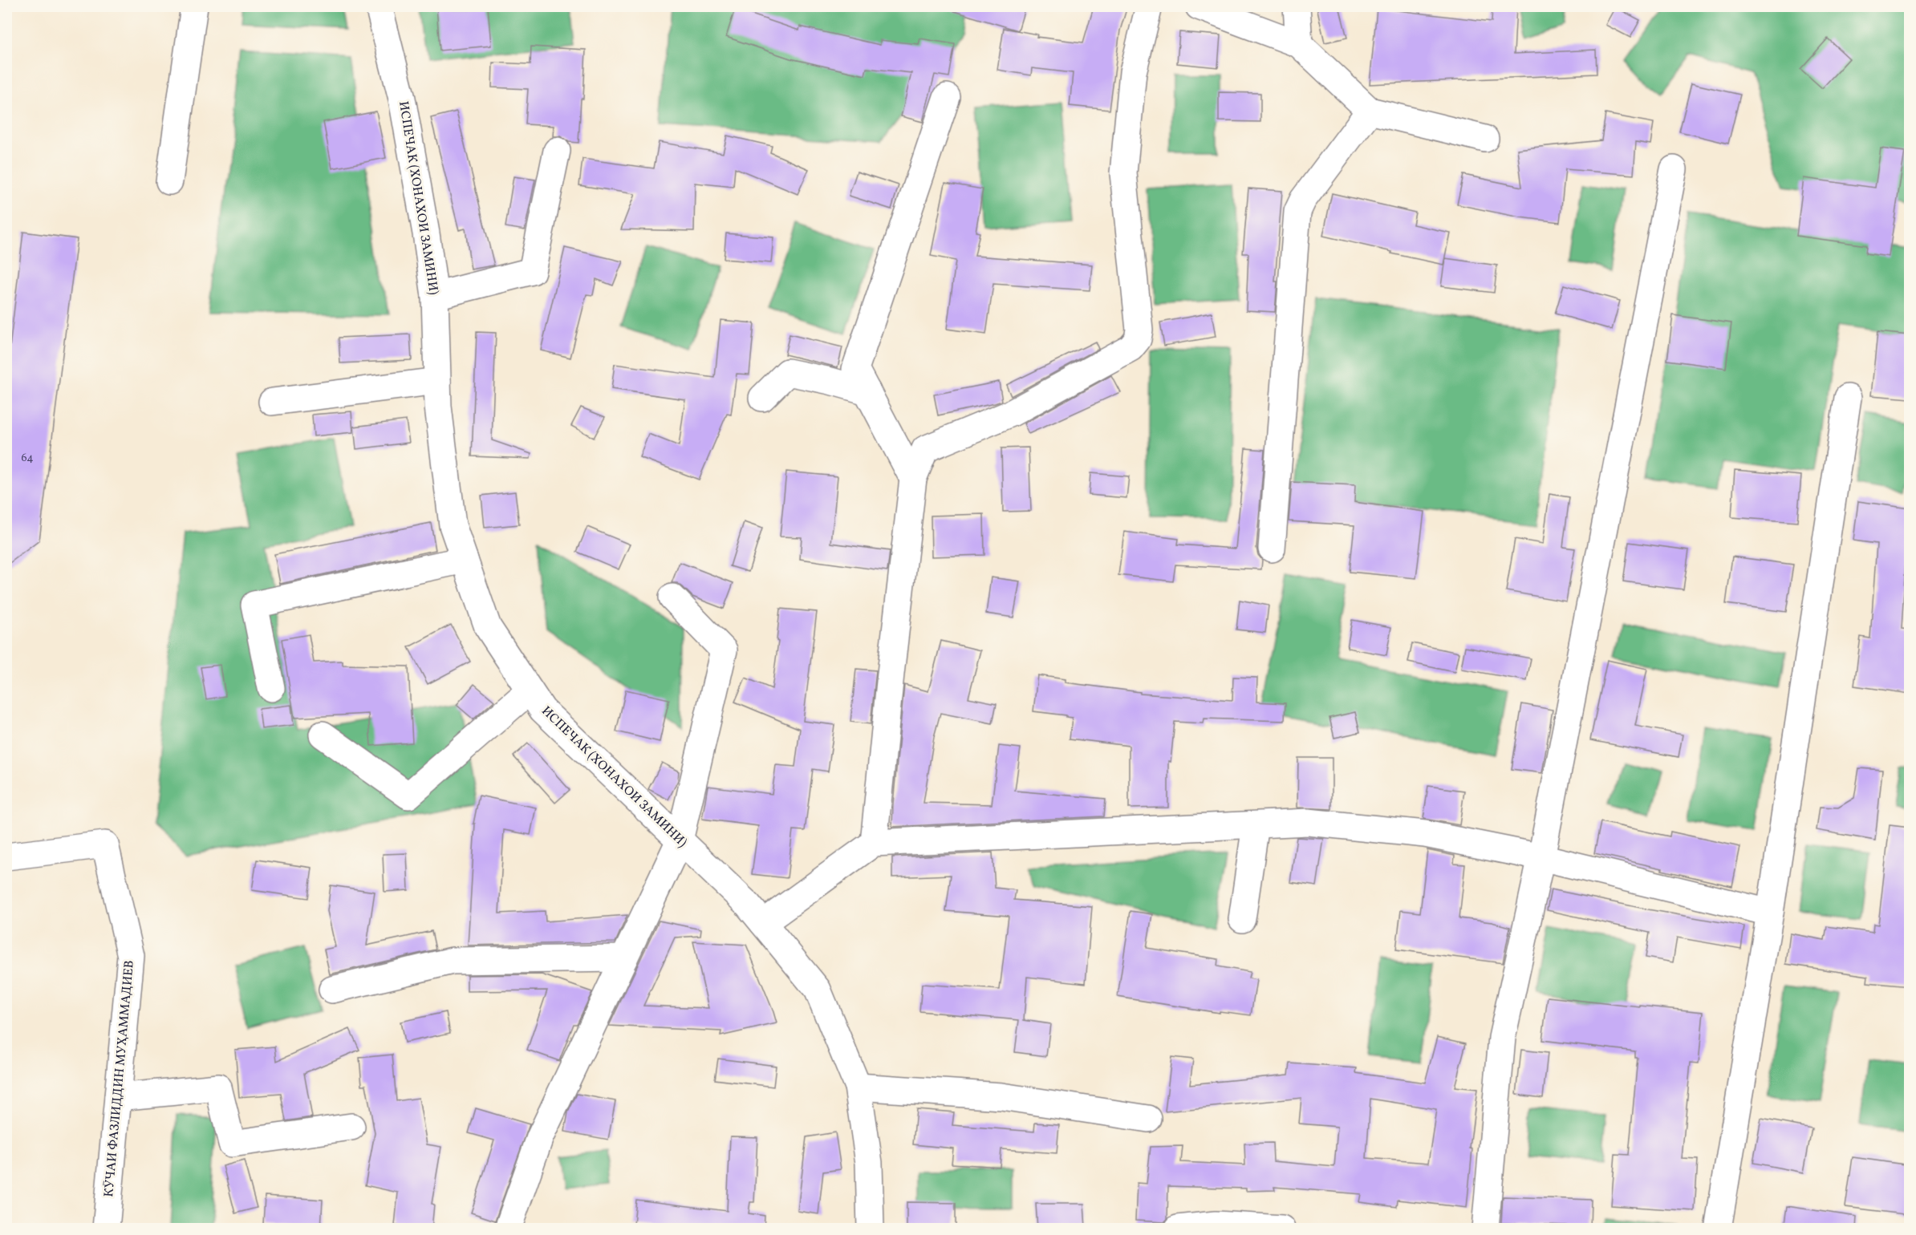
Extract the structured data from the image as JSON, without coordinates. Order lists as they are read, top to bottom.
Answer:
{
  "streets": {
    "street": ["ИСПЕЧАК (ХОНАХОИ ЗАМИНИ)", "КӮЧАИ ФАЗЛИДДИН МУҲАММАДИЕВ"]
  },
  "house_numbers": ["64"]
}
